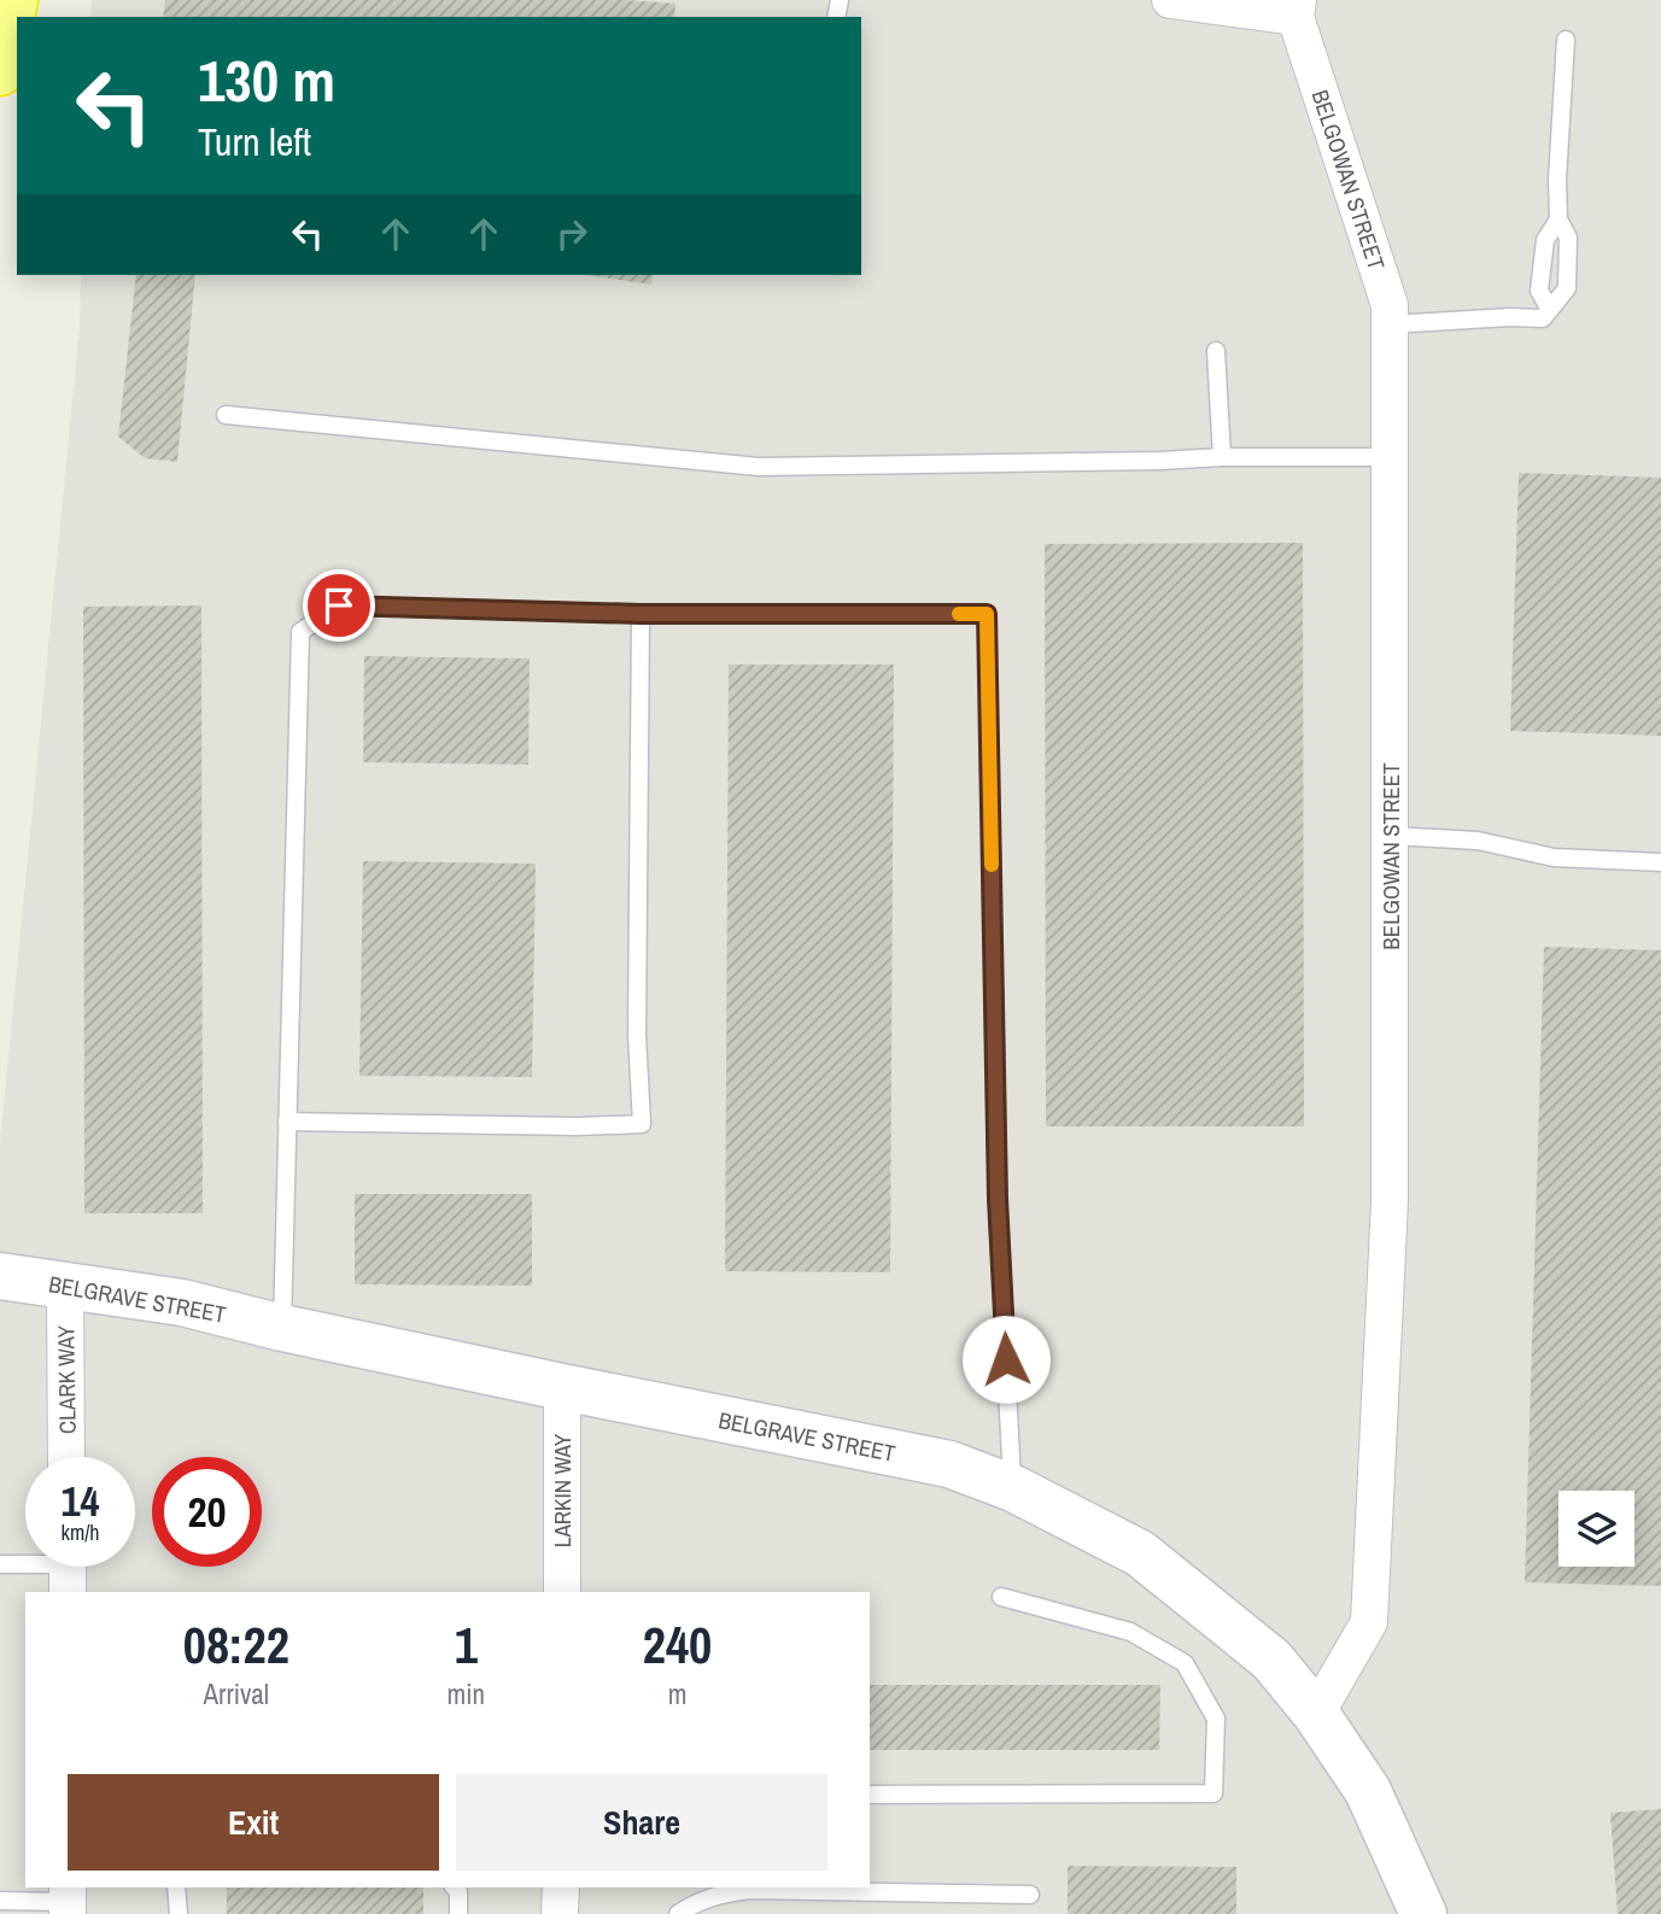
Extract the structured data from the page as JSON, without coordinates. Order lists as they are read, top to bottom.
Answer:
{
  "streets": {
    "street": [
      "BELGOWAN STREET",
      "BELGRAVE STREET",
      "CLARK WAY",
      "LARKIN WAY"
    ]
  },
  "crossings": [
    ["BELGOWAN STREET", "BELGRAVE STREET"],
    ["BELGRAVE STREET", "CLARK WAY"],
    ["BELGRAVE STREET", "LARKIN WAY"]
  ],
  "page": {
    "turn": ["130 m", "Turn left"],
    "speed": "14 km/h",
    "limit": "20",
    "eta": [
      "08:22",
      "Arrival",
      "1",
      "min",
      "240",
      "m"
    ],
    "buttons": ["Exit", "Share"]
  }
}
